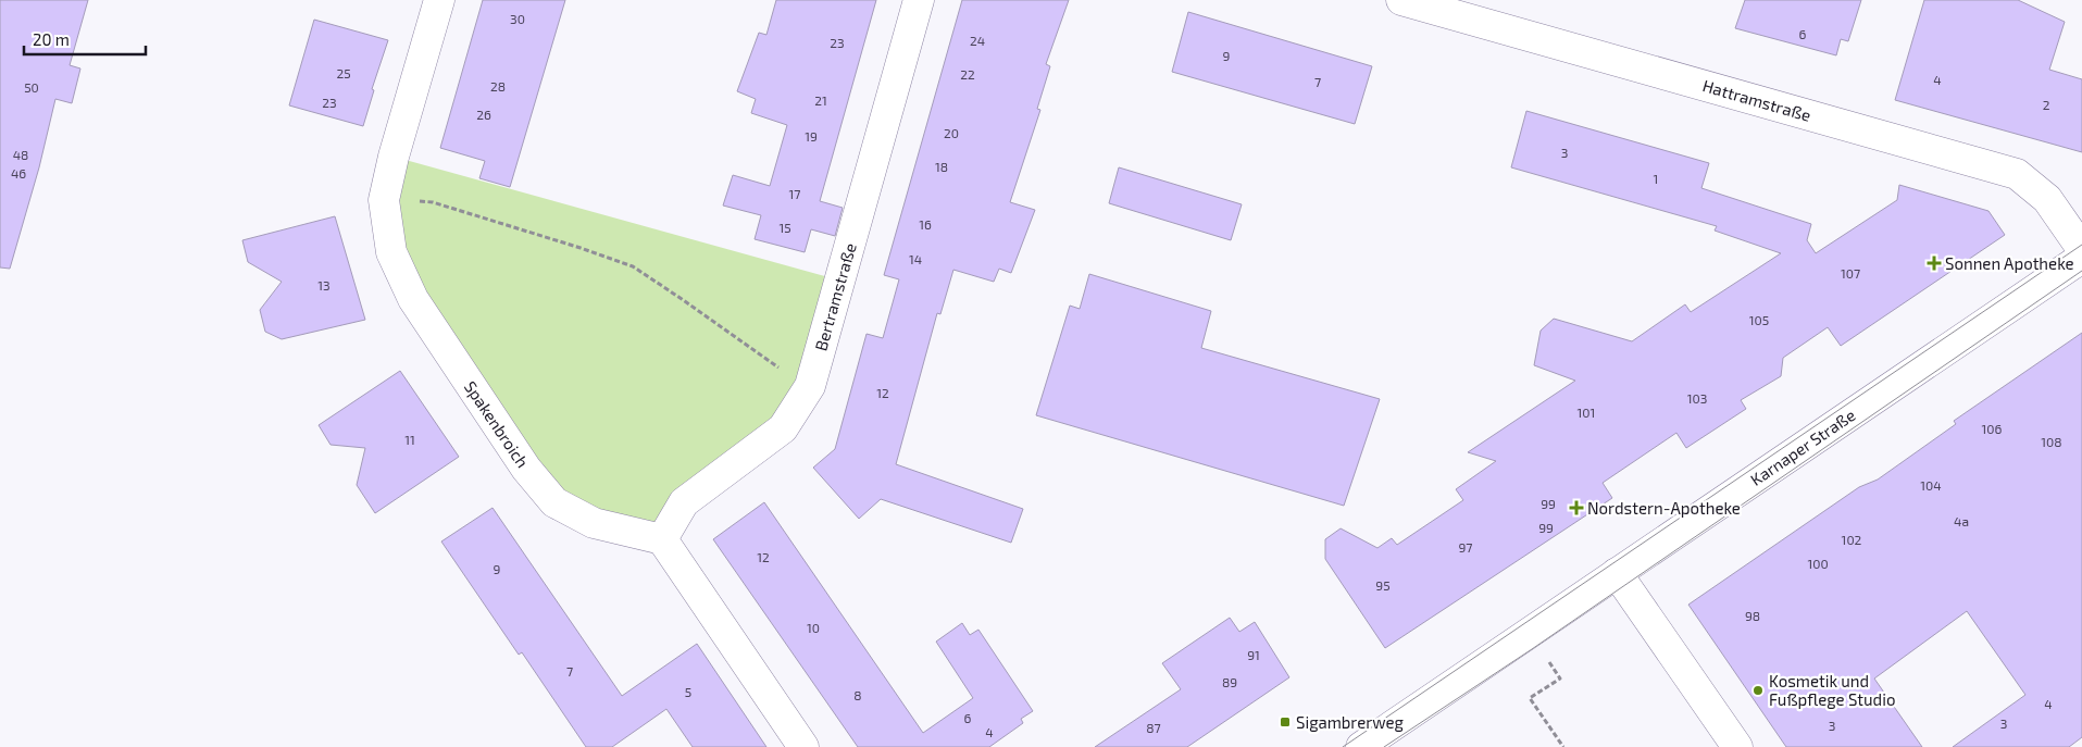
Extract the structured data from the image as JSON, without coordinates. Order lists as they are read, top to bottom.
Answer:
{
  "streets": {
    "street": [
      "Hattramstraße",
      "Bertramstraße",
      "Spakenbroich",
      "Karnaper Straße"
    ]
  },
  "crossings": [
    ["Bertramstraße", "Spakenbroich"]
  ],
  "places": {
    "health": ["Sonnen Apotheke", "Nordstern-Apotheke"],
    "other": ["Kosmetik und Fußpflege Studio"],
    "transit": ["Sigambrerweg"]
  },
  "house_numbers": [
    "30",
    "6",
    "24",
    "23",
    "9",
    "25",
    "22",
    "4",
    "7",
    "28",
    "50",
    "21",
    "23",
    "2",
    "26",
    "20",
    "19",
    "3",
    "48",
    "18",
    "46",
    "1",
    "17",
    "16",
    "15",
    "14",
    "107",
    "13",
    "105",
    "12",
    "103",
    "101",
    "106",
    "11",
    "108",
    "104",
    "99",
    "4a",
    "99",
    "102",
    "97",
    "12",
    "100",
    "9",
    "95",
    "98",
    "10",
    "91",
    "7",
    "89",
    "5",
    "8",
    "4",
    "6",
    "3",
    "3",
    "87",
    "4"
  ],
  "scale_bar": "20 m"
}
